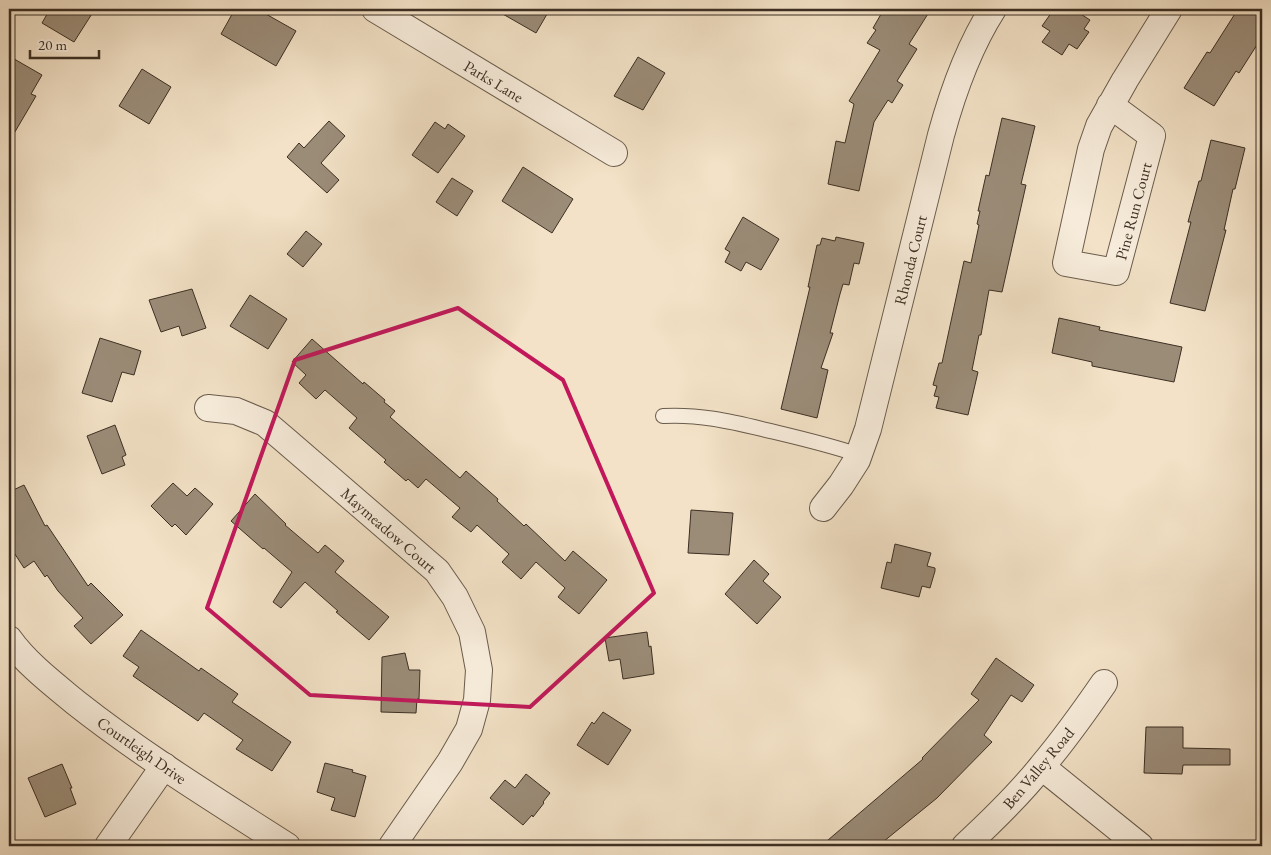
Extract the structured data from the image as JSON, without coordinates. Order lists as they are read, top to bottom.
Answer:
{
  "streets": {
    "street": [
      "Parks Lane",
      "Pine Run Court",
      "Rhonda Court",
      "Maymeadow Court",
      "Courtleigh Drive",
      "Ben Valley Road"
    ]
  },
  "scale_bar": "20 m"
}
